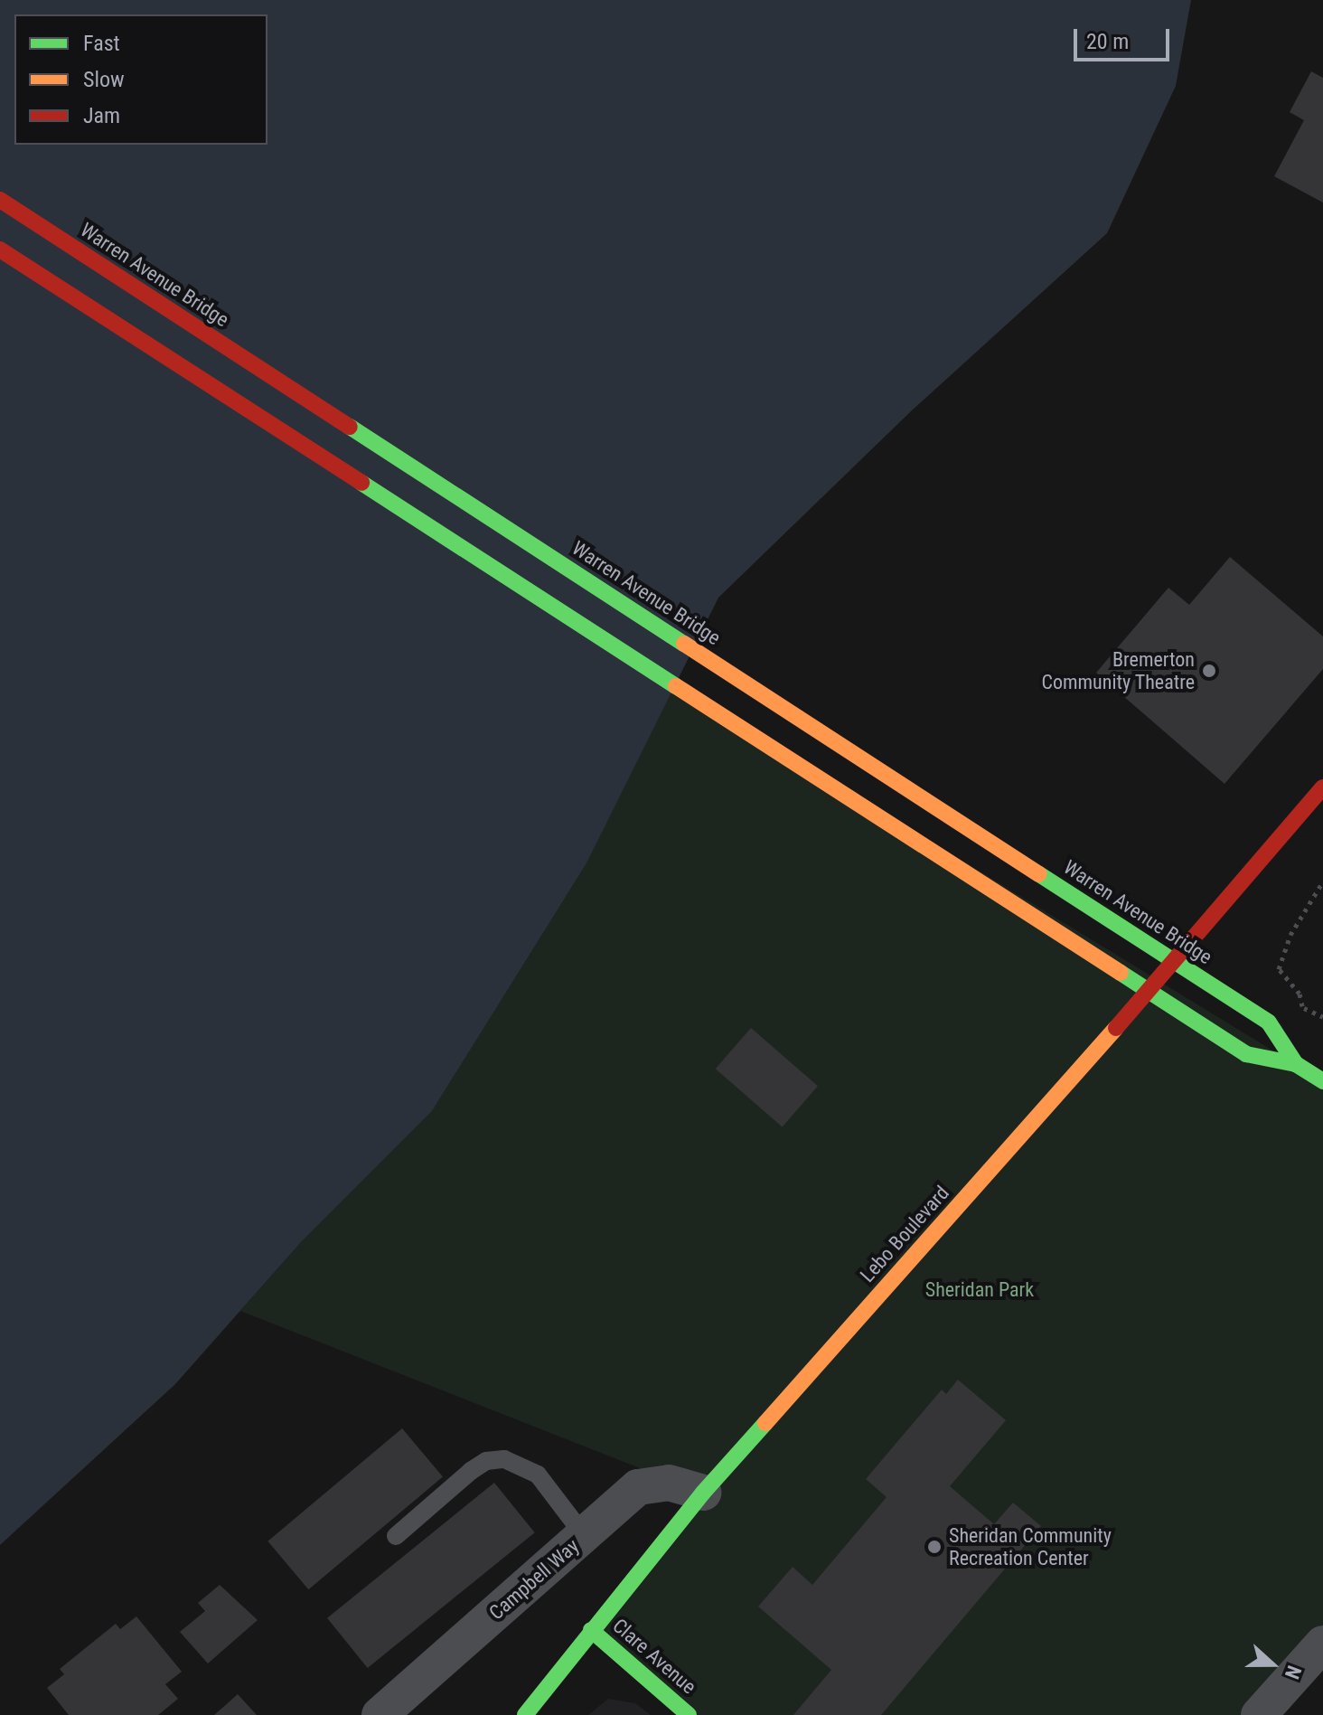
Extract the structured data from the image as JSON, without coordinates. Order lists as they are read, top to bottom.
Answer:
{
  "streets": {
    "main road": ["Warren Avenue Bridge", "Lebo Boulevard", "Clare Avenue"],
    "street": ["Campbell Way"]
  },
  "crossings": [
    ["Lebo Boulevard", "Campbell Way"],
    ["Lebo Boulevard", "Clare Avenue"]
  ],
  "parks": ["Sheridan Park"],
  "places": ["Bremerton Community Theatre", "Sheridan Community Recreation Center"],
  "legend": ["Fast", "Slow", "Jam"],
  "scale_bar": "20 m",
  "north": "right"
}
